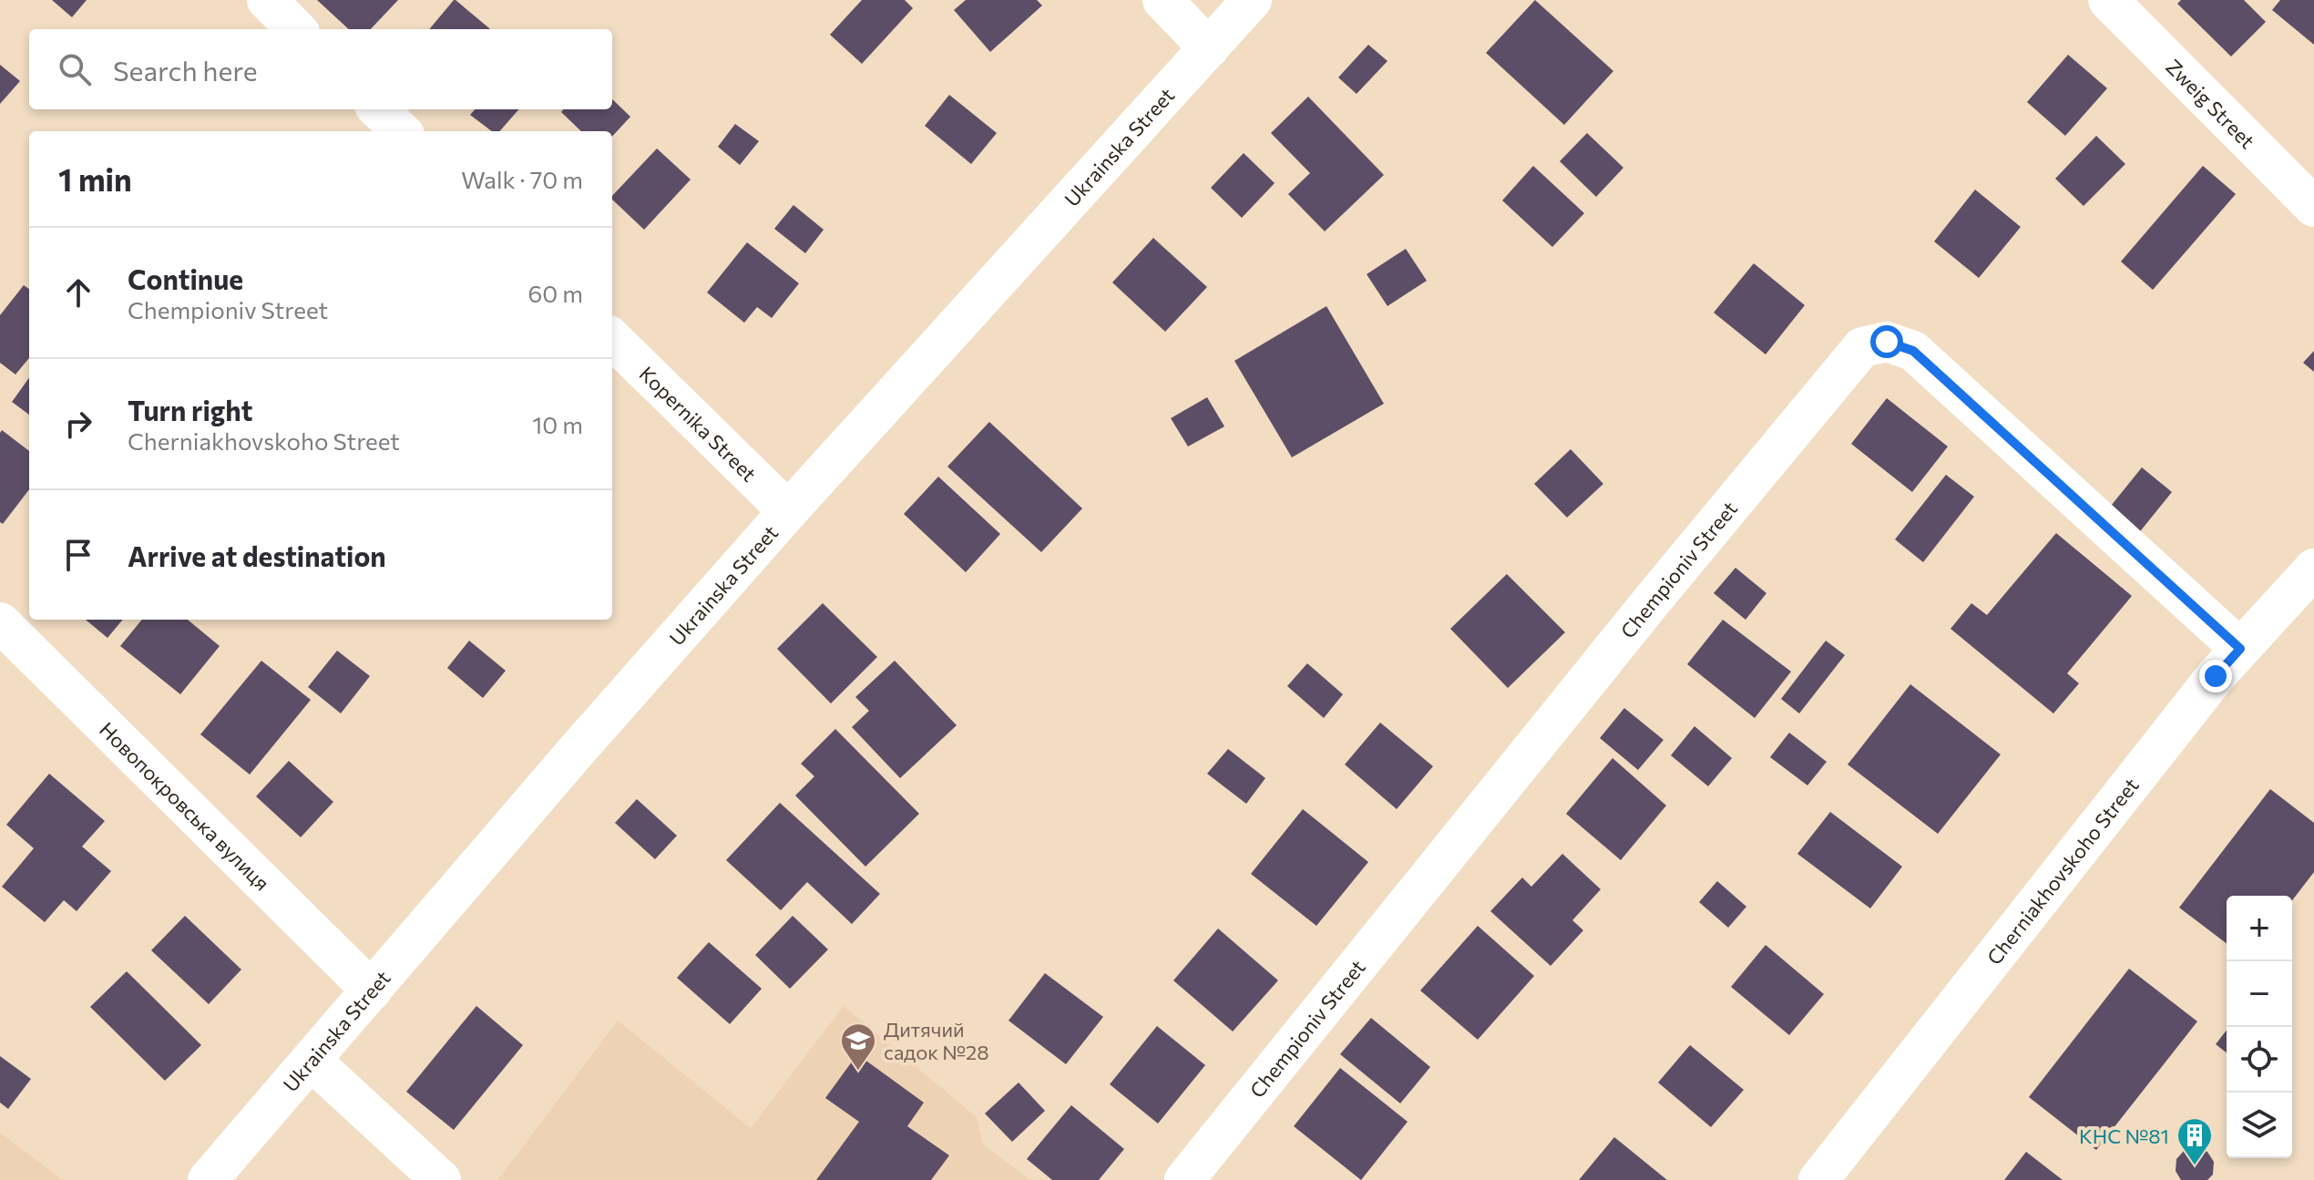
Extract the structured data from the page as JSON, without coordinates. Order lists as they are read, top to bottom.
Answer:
{
  "streets": {
    "street": [
      "Zweig Street",
      "Ukrainska Street",
      "Kopernika Street",
      "Chempioniv Street",
      "Новопокровська вулиця",
      "Cherniakhovskoho Street"
    ]
  },
  "crossings": [
    ["Ukrainska Street", "Kopernika Street"],
    ["Ukrainska Street", "Новопокровська вулиця"],
    ["Chempioniv Street", "Cherniakhovskoho Street"]
  ],
  "places": {
    "school or university": ["Дитячий садок №28"],
    "building": ["КНС №81"]
  },
  "page": {
    "search": "Search here",
    "heading": ["1 min", "Walk · 70 m"],
    "list": [
      ["Continue", "Chempioniv Street", "60 m"],
      ["Turn right", "Cherniakhovskoho Street", "10 m"],
      "Arrive at destination"
    ],
    "map_buttons": ["+", "−"]
  }
}
